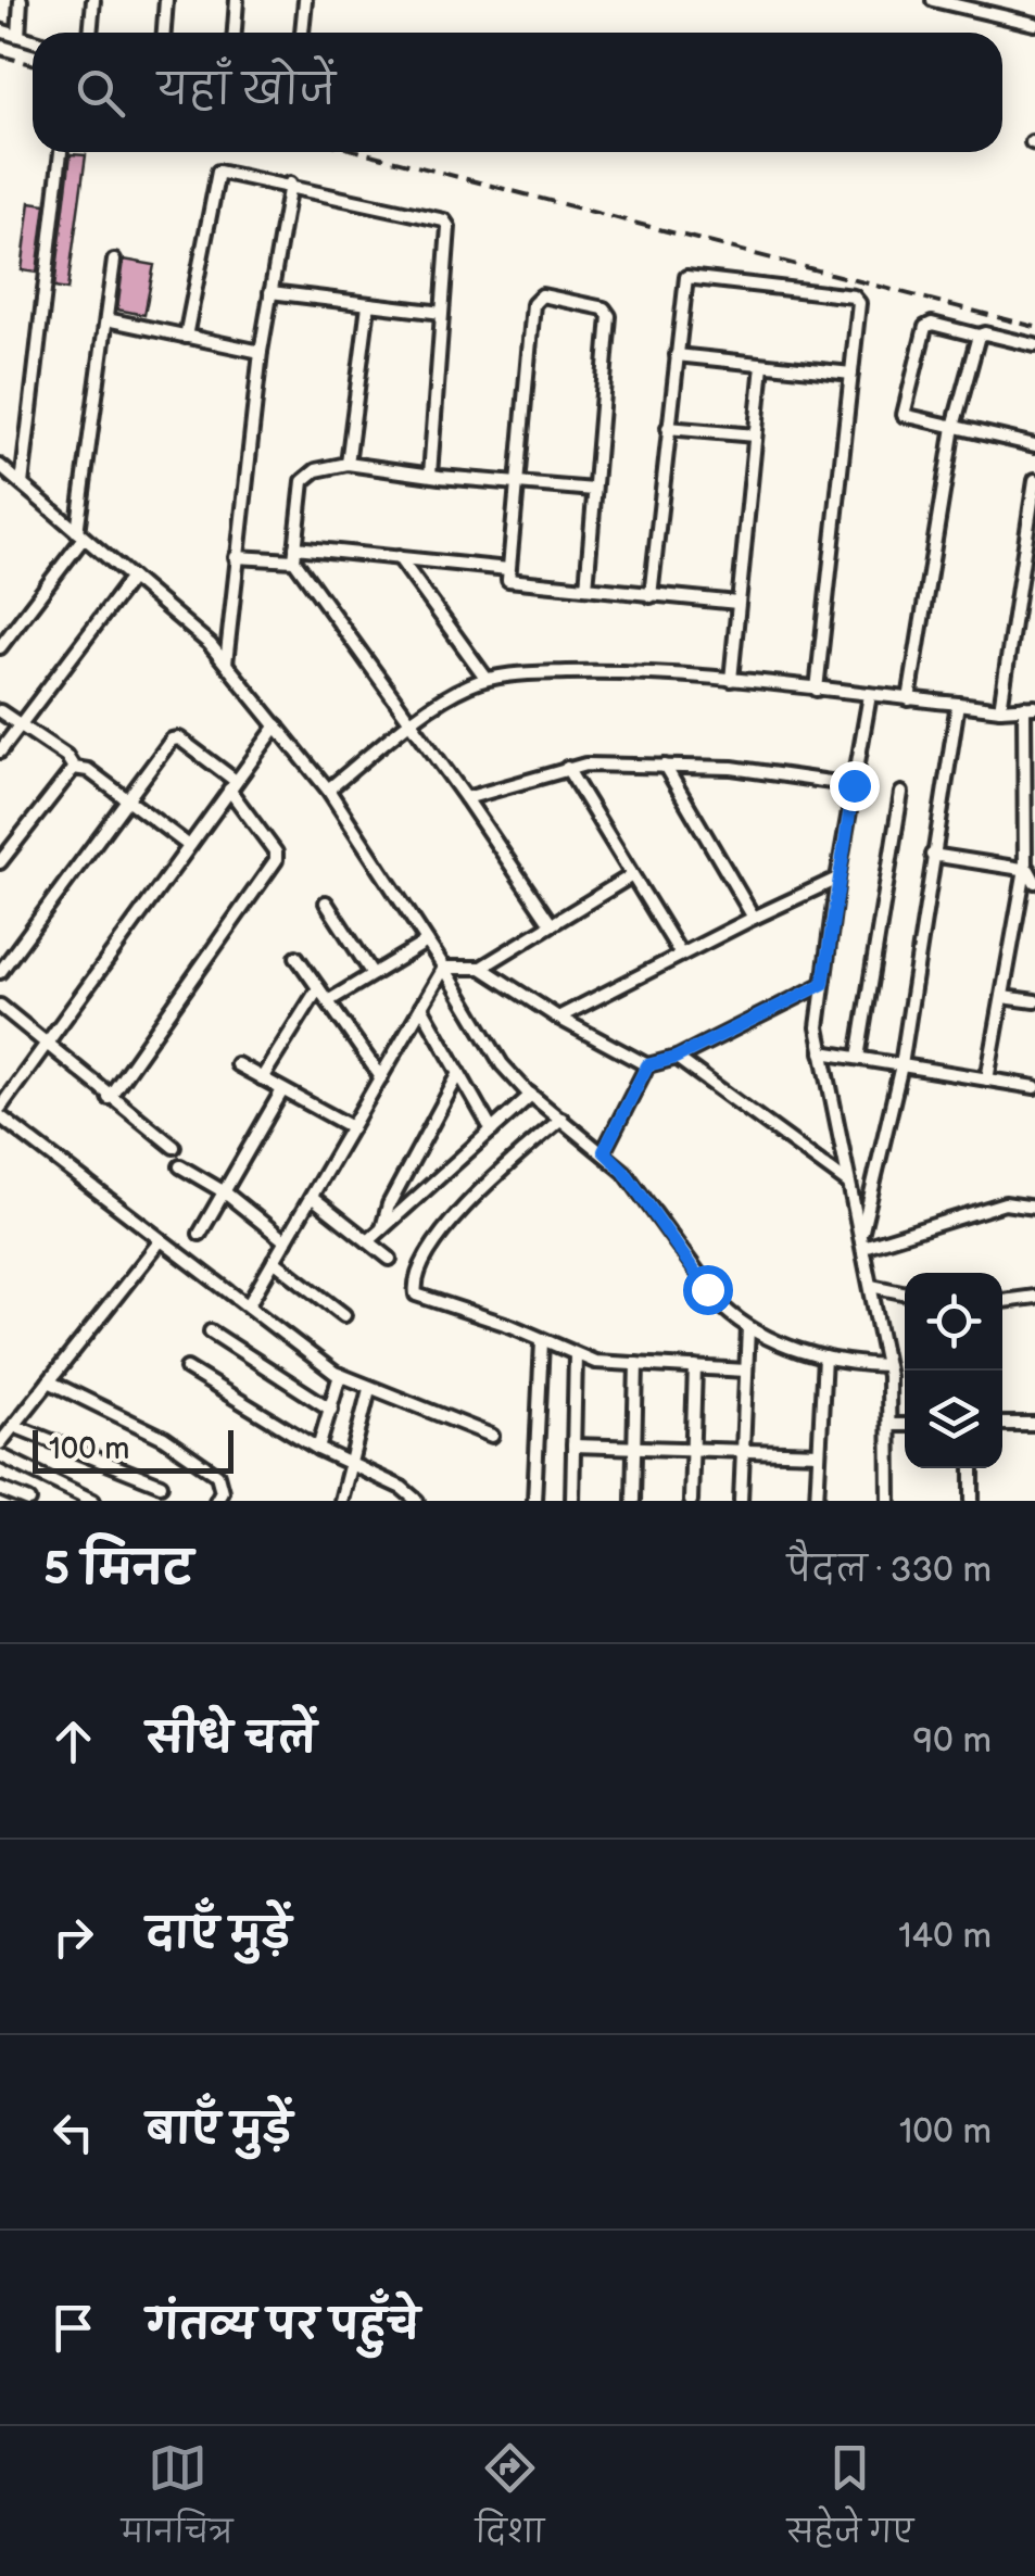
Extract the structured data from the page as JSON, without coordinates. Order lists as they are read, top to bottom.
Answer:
{
  "scale_bar": "100 m",
  "page": {
    "search": "यहाँ खोजें",
    "scale": "100 m",
    "heading": ["5 मिनट", "पैदल · 330 m"],
    "list": [
      ["सीधे चलें", "90 m"],
      ["दाएँ मुड़ें", "140 m"],
      ["बाएँ मुड़ें", "100 m"],
      "गंतव्य पर पहुँचे"
    ],
    "nav": ["मानचित्र", "दिशा", "सहेजे गए"]
  }
}
